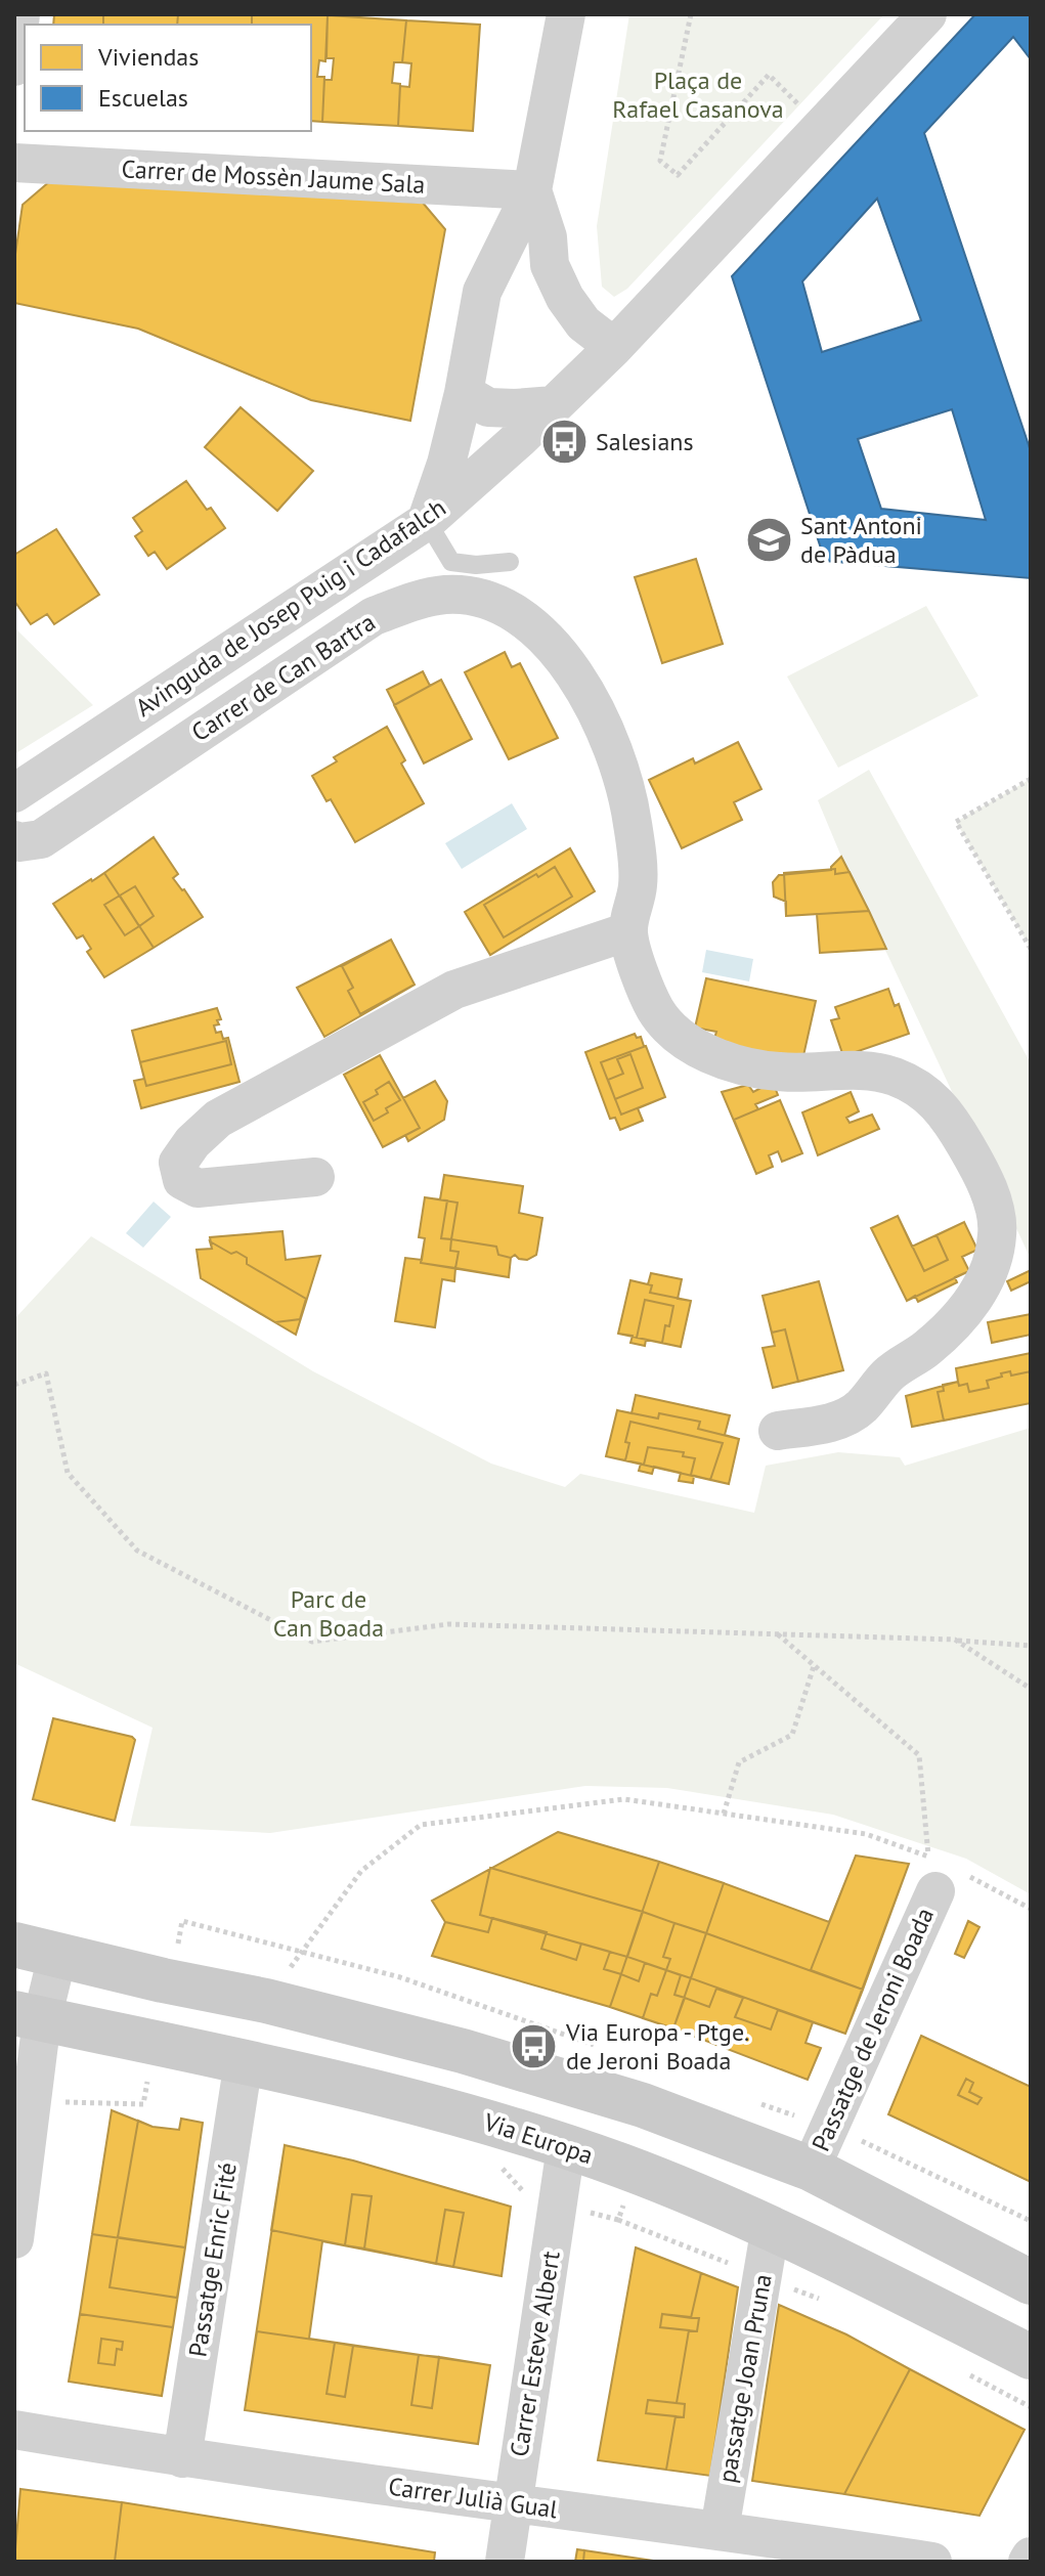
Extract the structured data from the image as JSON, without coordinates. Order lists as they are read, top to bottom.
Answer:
{
  "streets": {
    "street": [
      "Carrer de Mossèn Jaume Sala",
      "Avinguda de Josep Puig i Cadafalch",
      "Carrer de Can Bartra",
      "Passatge de Jeroni Boada",
      "Via Europa",
      "Passatge Enric Fité",
      "Carrer Esteve Albert",
      "passatge Joan Pruna",
      "Carrer Julià Gual"
    ]
  },
  "crossings": [
    ["Via Europa", "Passatge Enric Fité"],
    ["Via Europa", "Carrer Esteve Albert"],
    ["Via Europa", "passatge Joan Pruna"],
    ["Passatge Enric Fité", "Carrer Julià Gual"],
    ["Carrer Esteve Albert", "Carrer Julià Gual"],
    ["passatge Joan Pruna", "Carrer Julià Gual"]
  ],
  "parks": ["Plaça de Rafael Casanova", "Parc de Can Boada"],
  "places": {
    "bus stop": ["Salesians", "Via Europa - Ptge. de Jeroni Boada"],
    "school or university": ["Sant Antoni de Pàdua"]
  },
  "legend": ["Viviendas", "Escuelas"]
}
